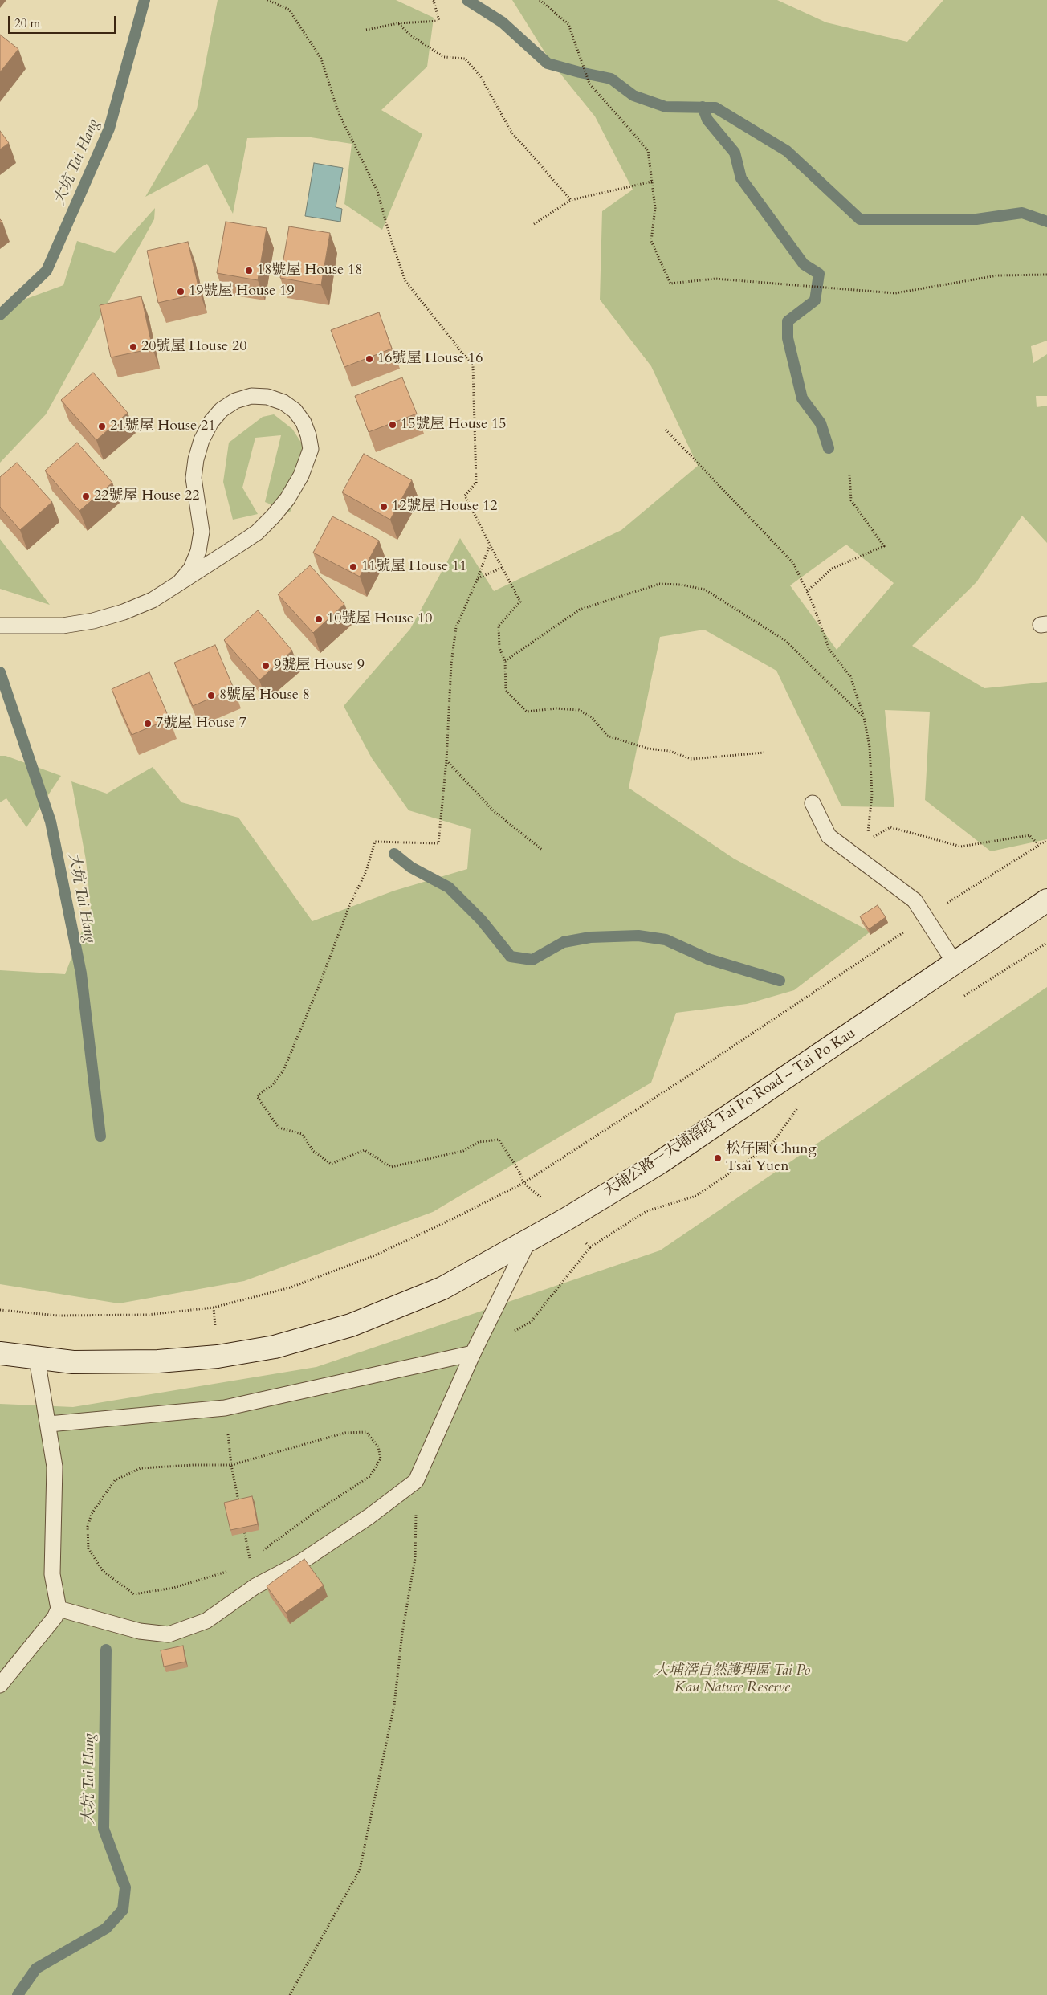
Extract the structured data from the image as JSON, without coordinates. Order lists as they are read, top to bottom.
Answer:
{
  "streets": {
    "main road": ["大埔公路－大埔滘段 Tai Po Road – Tai Po Kau"]
  },
  "water": ["大坑 Tai Hang"],
  "parks": ["大埔滘自然護理區 Tai Po Kau Nature Reserve"],
  "places": [
    "18號屋 House 18",
    "19號屋 House 19",
    "20號屋 House 20",
    "16號屋 House 16",
    "15號屋 House 15",
    "21號屋 House 21",
    "22號屋 House 22",
    "12號屋 House 12",
    "11號屋 House 11",
    "10號屋 House 10",
    "9號屋 House 9",
    "8號屋 House 8",
    "7號屋 House 7",
    "松仔園 Chung Tsai Yuen"
  ],
  "scale_bar": "20 m"
}
